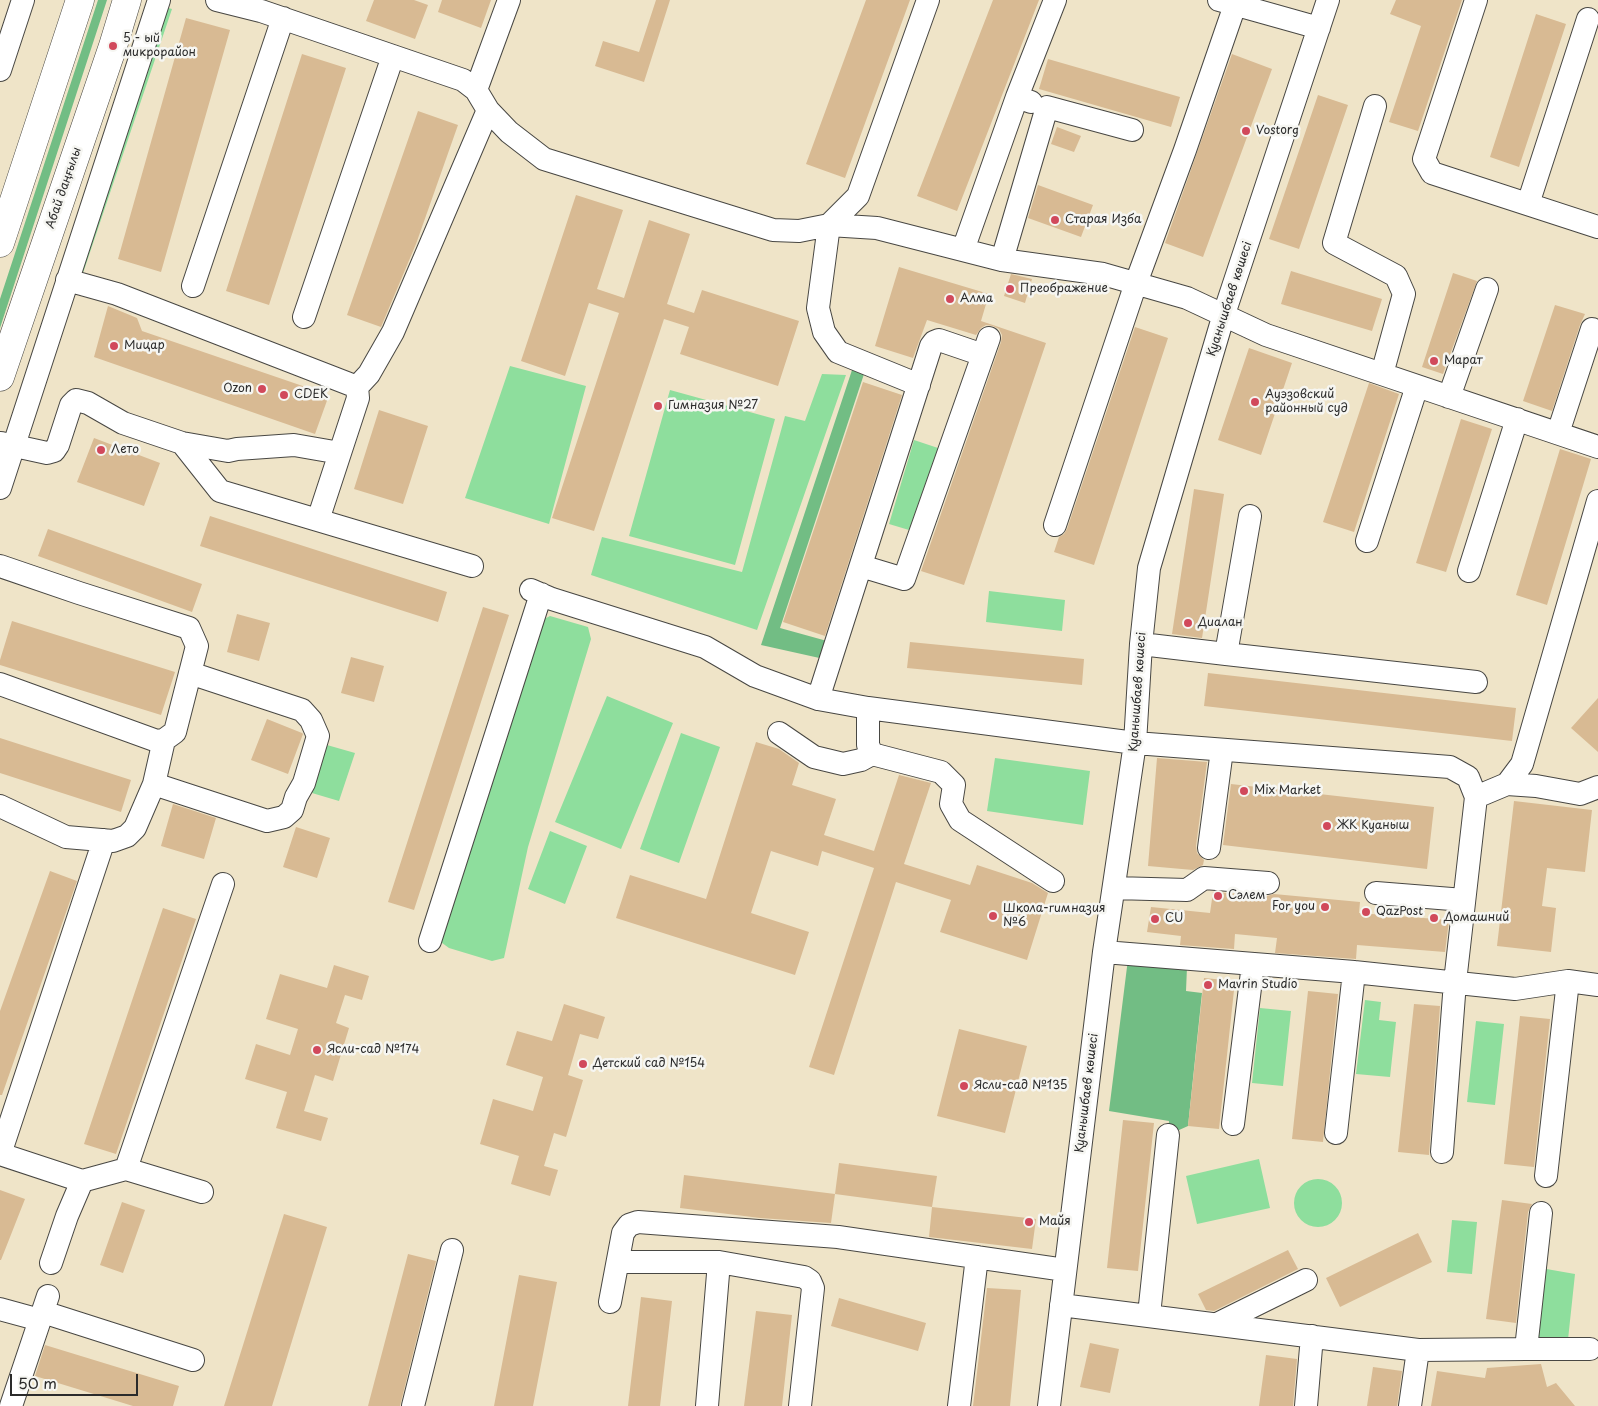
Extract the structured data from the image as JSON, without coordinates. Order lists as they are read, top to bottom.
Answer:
{
  "streets": {
    "main road": ["Абай даңғылы"],
    "street": ["Қуанышбаев көшесі"]
  },
  "places": [
    "5 - ый микрорайон",
    "Vostorg",
    "Старая Изба",
    "Преображение",
    "Алма",
    "Мицар",
    "Марат",
    "Ozon",
    "CDEK",
    "Ауэзовский районный суд",
    "Гимназия №27",
    "Лето",
    "Диалан",
    "Mix Market",
    "ЖК Куаныш",
    "Cәлем",
    "For you",
    "QazPost",
    "Школа-гимназия №6",
    "Домашний",
    "CU",
    "Mavrin Studio",
    "Ясли-сад №174",
    "Детский сад №154",
    "Ясли-сад №135",
    "Майя"
  ],
  "scale_bar": "50 m"
}
